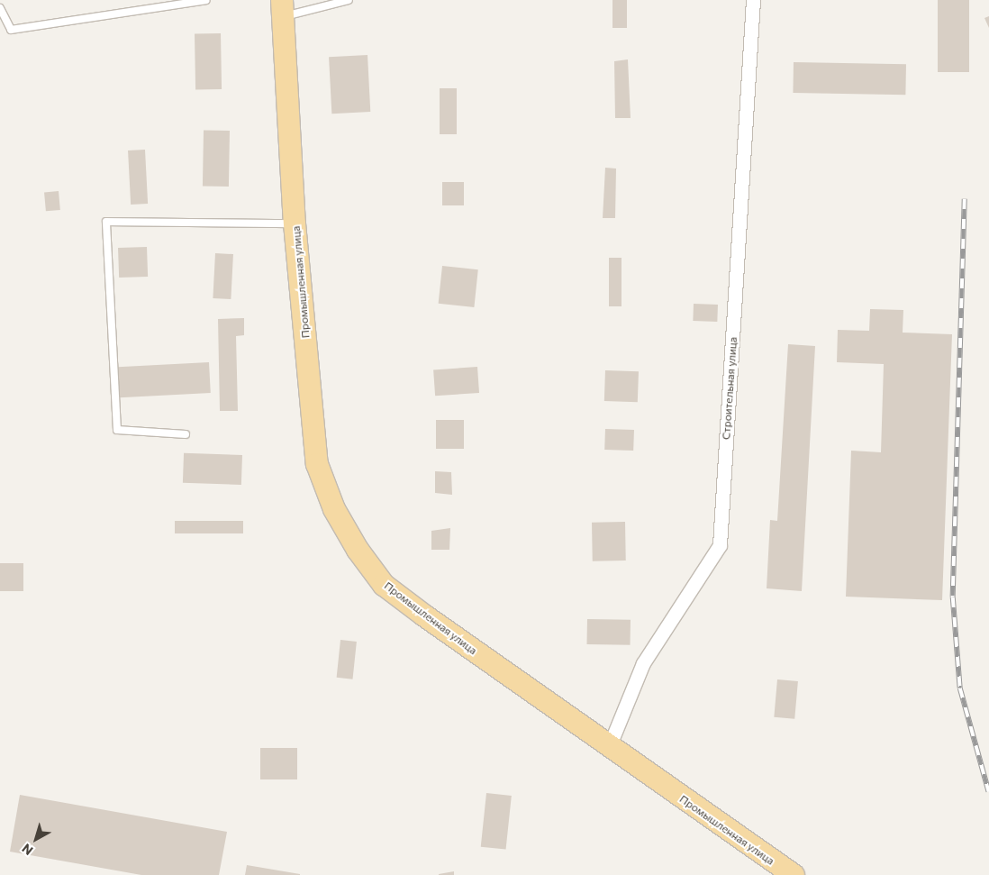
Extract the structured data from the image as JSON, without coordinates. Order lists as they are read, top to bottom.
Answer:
{
  "streets": {
    "main road": ["Промышленная улица"],
    "street": ["Строительная улица"]
  },
  "crossings": [
    ["Промышленная улица", "Строительная улица"]
  ],
  "north": "bottom left"
}
